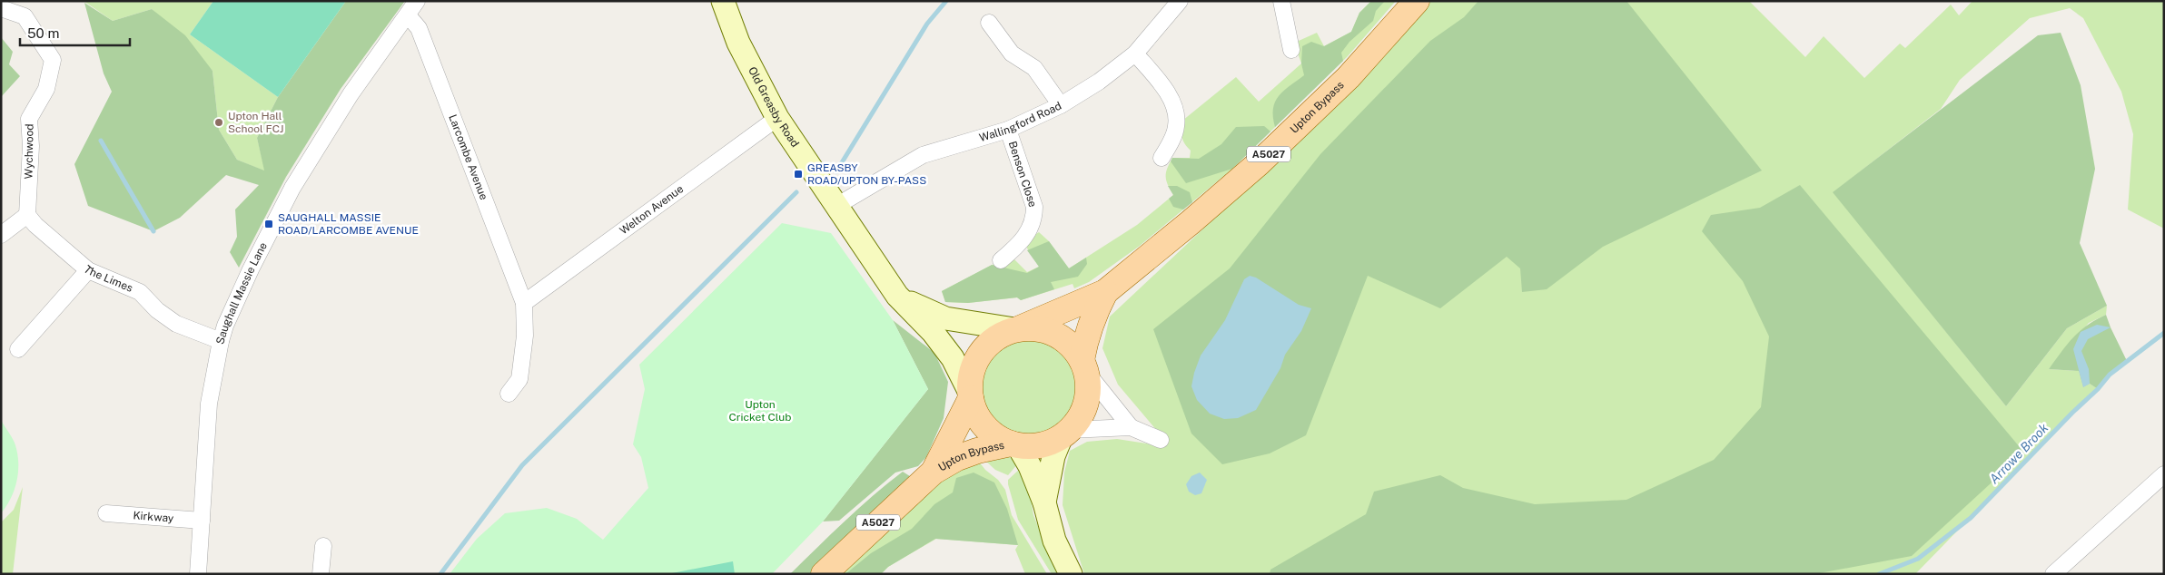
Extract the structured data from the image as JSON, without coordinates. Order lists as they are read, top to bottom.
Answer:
{
  "streets": {
    "main road": ["Old Greasby Road", "Upton Bypass", "A5027"],
    "street": [
      "Wallingford Road",
      "Wychwood",
      "Larcombe Avenue",
      "Benson Close",
      "Welton Avenue",
      "The Limes",
      "Saughall Massie Lane",
      "Kirkway"
    ]
  },
  "crossings": [
    ["Old Greasby Road", "Upton Bypass"],
    ["Old Greasby Road", "Wallingford Road"],
    ["Old Greasby Road", "Welton Avenue"],
    ["Wallingford Road", "Benson Close"],
    ["Wychwood", "The Limes"],
    ["Larcombe Avenue", "Welton Avenue"],
    ["Larcombe Avenue", "Saughall Massie Lane"],
    ["The Limes", "Saughall Massie Lane"],
    ["Saughall Massie Lane", "Kirkway"]
  ],
  "water": ["Arrowe Brook"],
  "parks": ["Upton Cricket Club"],
  "places": {
    "other": ["Upton Hall School FCJ"],
    "transit": ["GREASBY ROAD/UPTON BY-PASS", "SAUGHALL MASSIE ROAD/LARCOMBE AVENUE"]
  },
  "scale_bar": "50 m"
}
